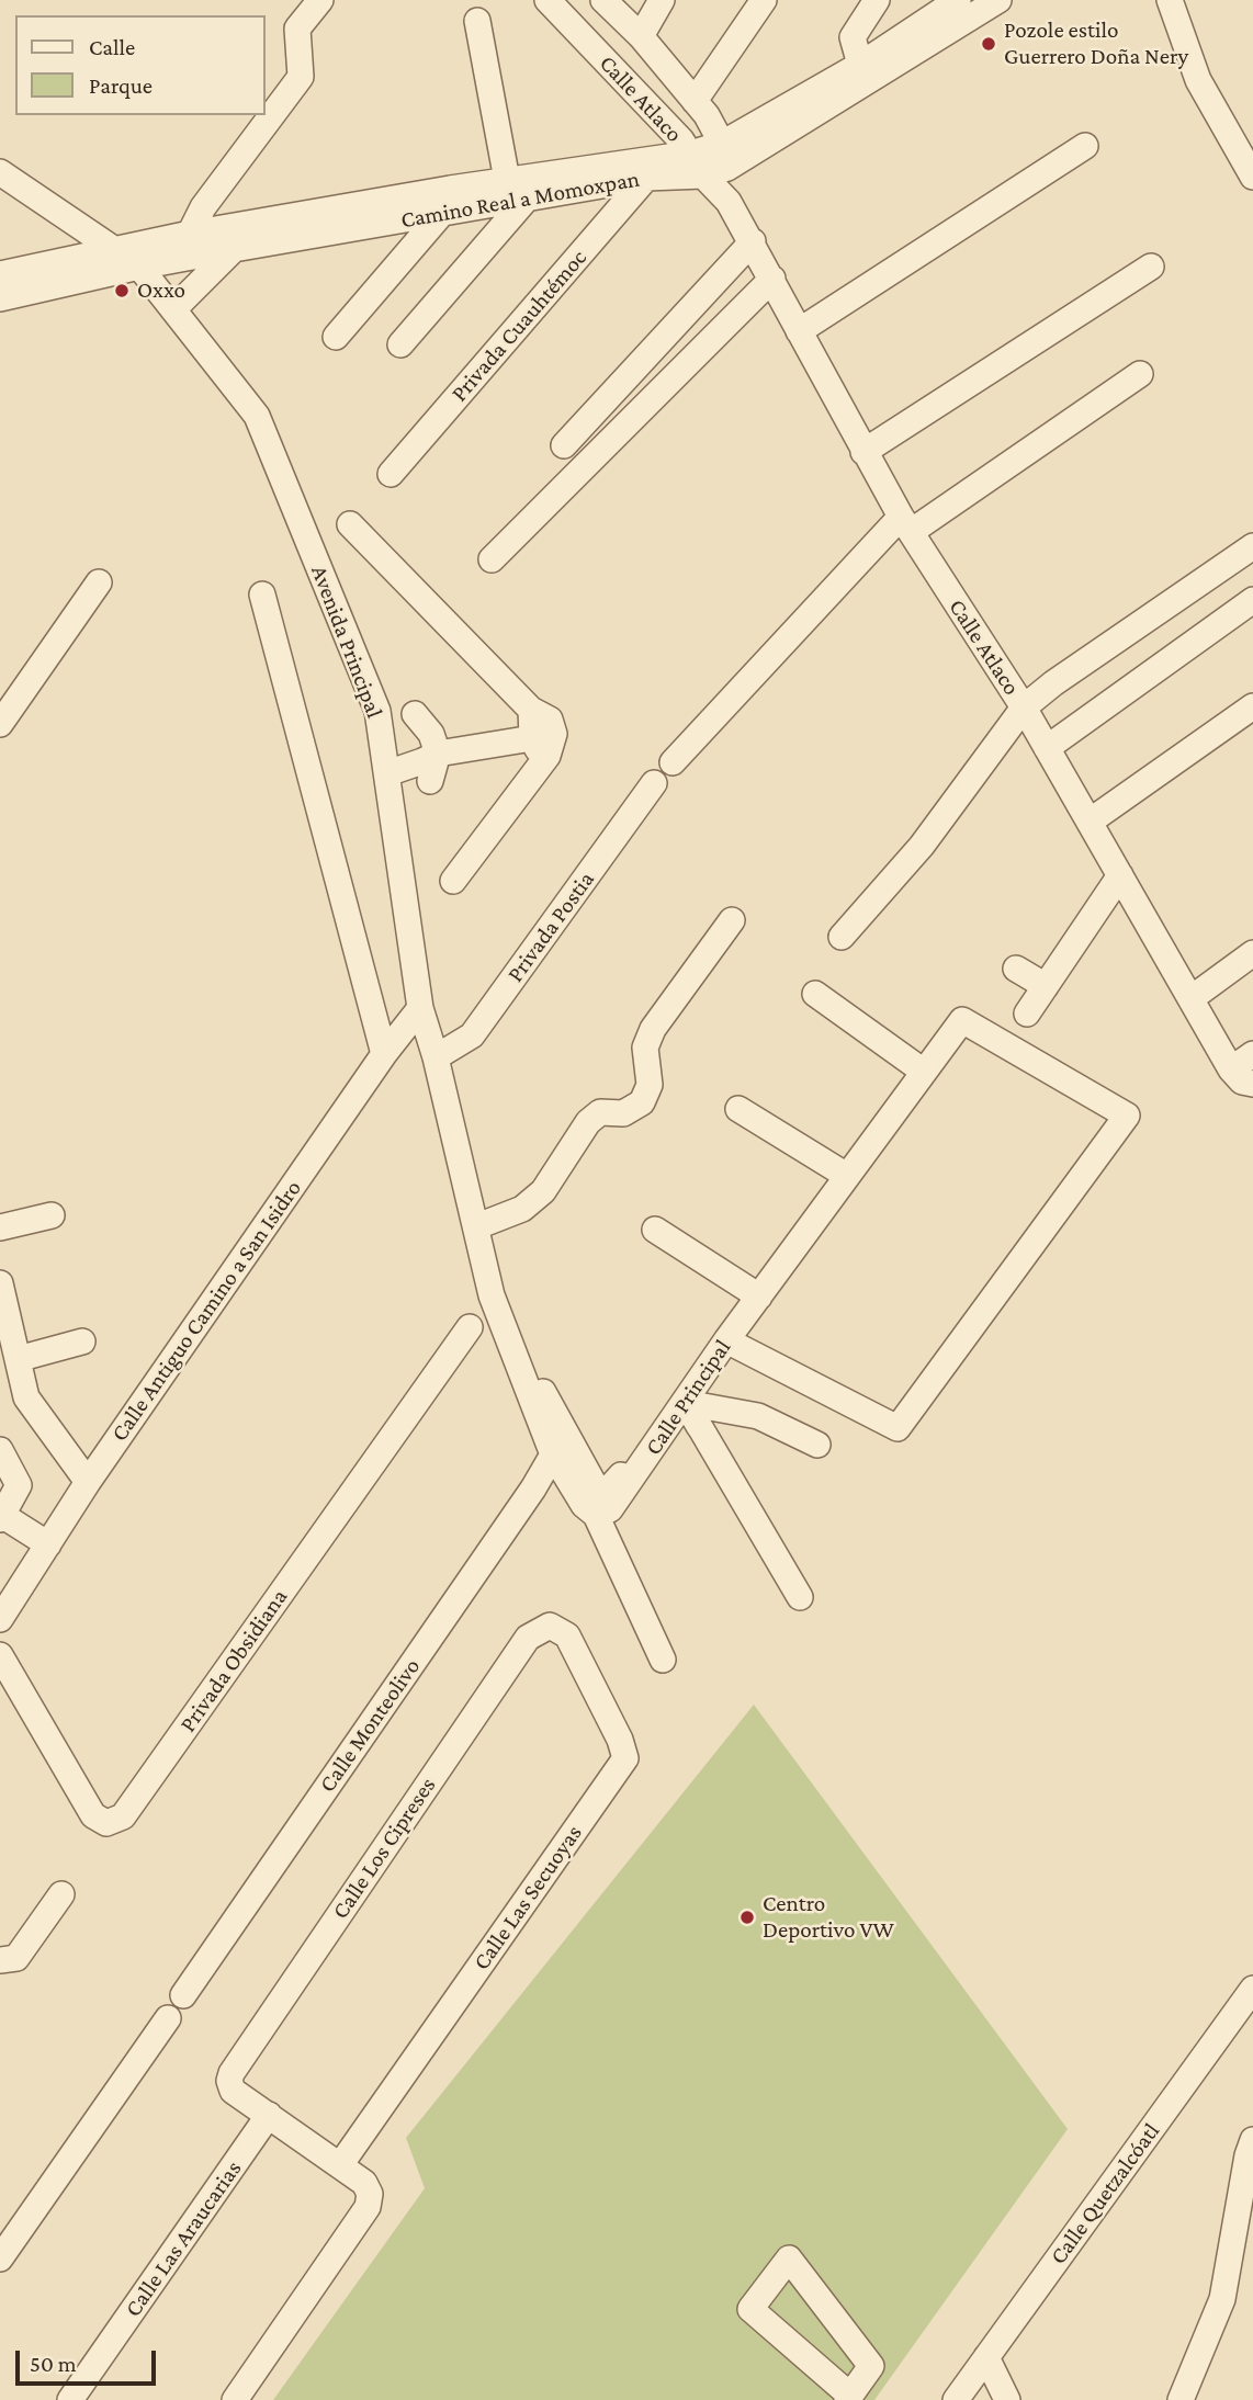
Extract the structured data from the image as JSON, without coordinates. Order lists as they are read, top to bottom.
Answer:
{
  "streets": {
    "street": [
      "Calle Atlaco",
      "Camino Real a Momoxpan",
      "Privada Cuauhtémoc",
      "Avenida Principal",
      "Privada Postia",
      "Calle Antiguo Camino a San Isidro",
      "Calle Principal",
      "Privada Obsidiana",
      "Calle Monteolivo",
      "Calle Los Cipreses",
      "Calle Las Secuoyas",
      "Calle Quetzalcóatl",
      "Calle Las Araucarias"
    ]
  },
  "crossings": [
    ["Calle Atlaco", "Camino Real a Momoxpan"],
    ["Camino Real a Momoxpan", "Privada Cuauhtémoc"],
    ["Camino Real a Momoxpan", "Avenida Principal"],
    ["Avenida Principal", "Privada Postia"],
    ["Avenida Principal", "Calle Antiguo Camino a San Isidro"],
    ["Calle Los Cipreses", "Calle Las Secuoyas"],
    ["Calle Los Cipreses", "Calle Las Araucarias"]
  ],
  "places": ["Pozole estilo Guerrero Doña Nery", "Oxxo", "Centro Deportivo VW"],
  "legend": ["Calle", "Parque"],
  "scale_bar": "50 m"
}
